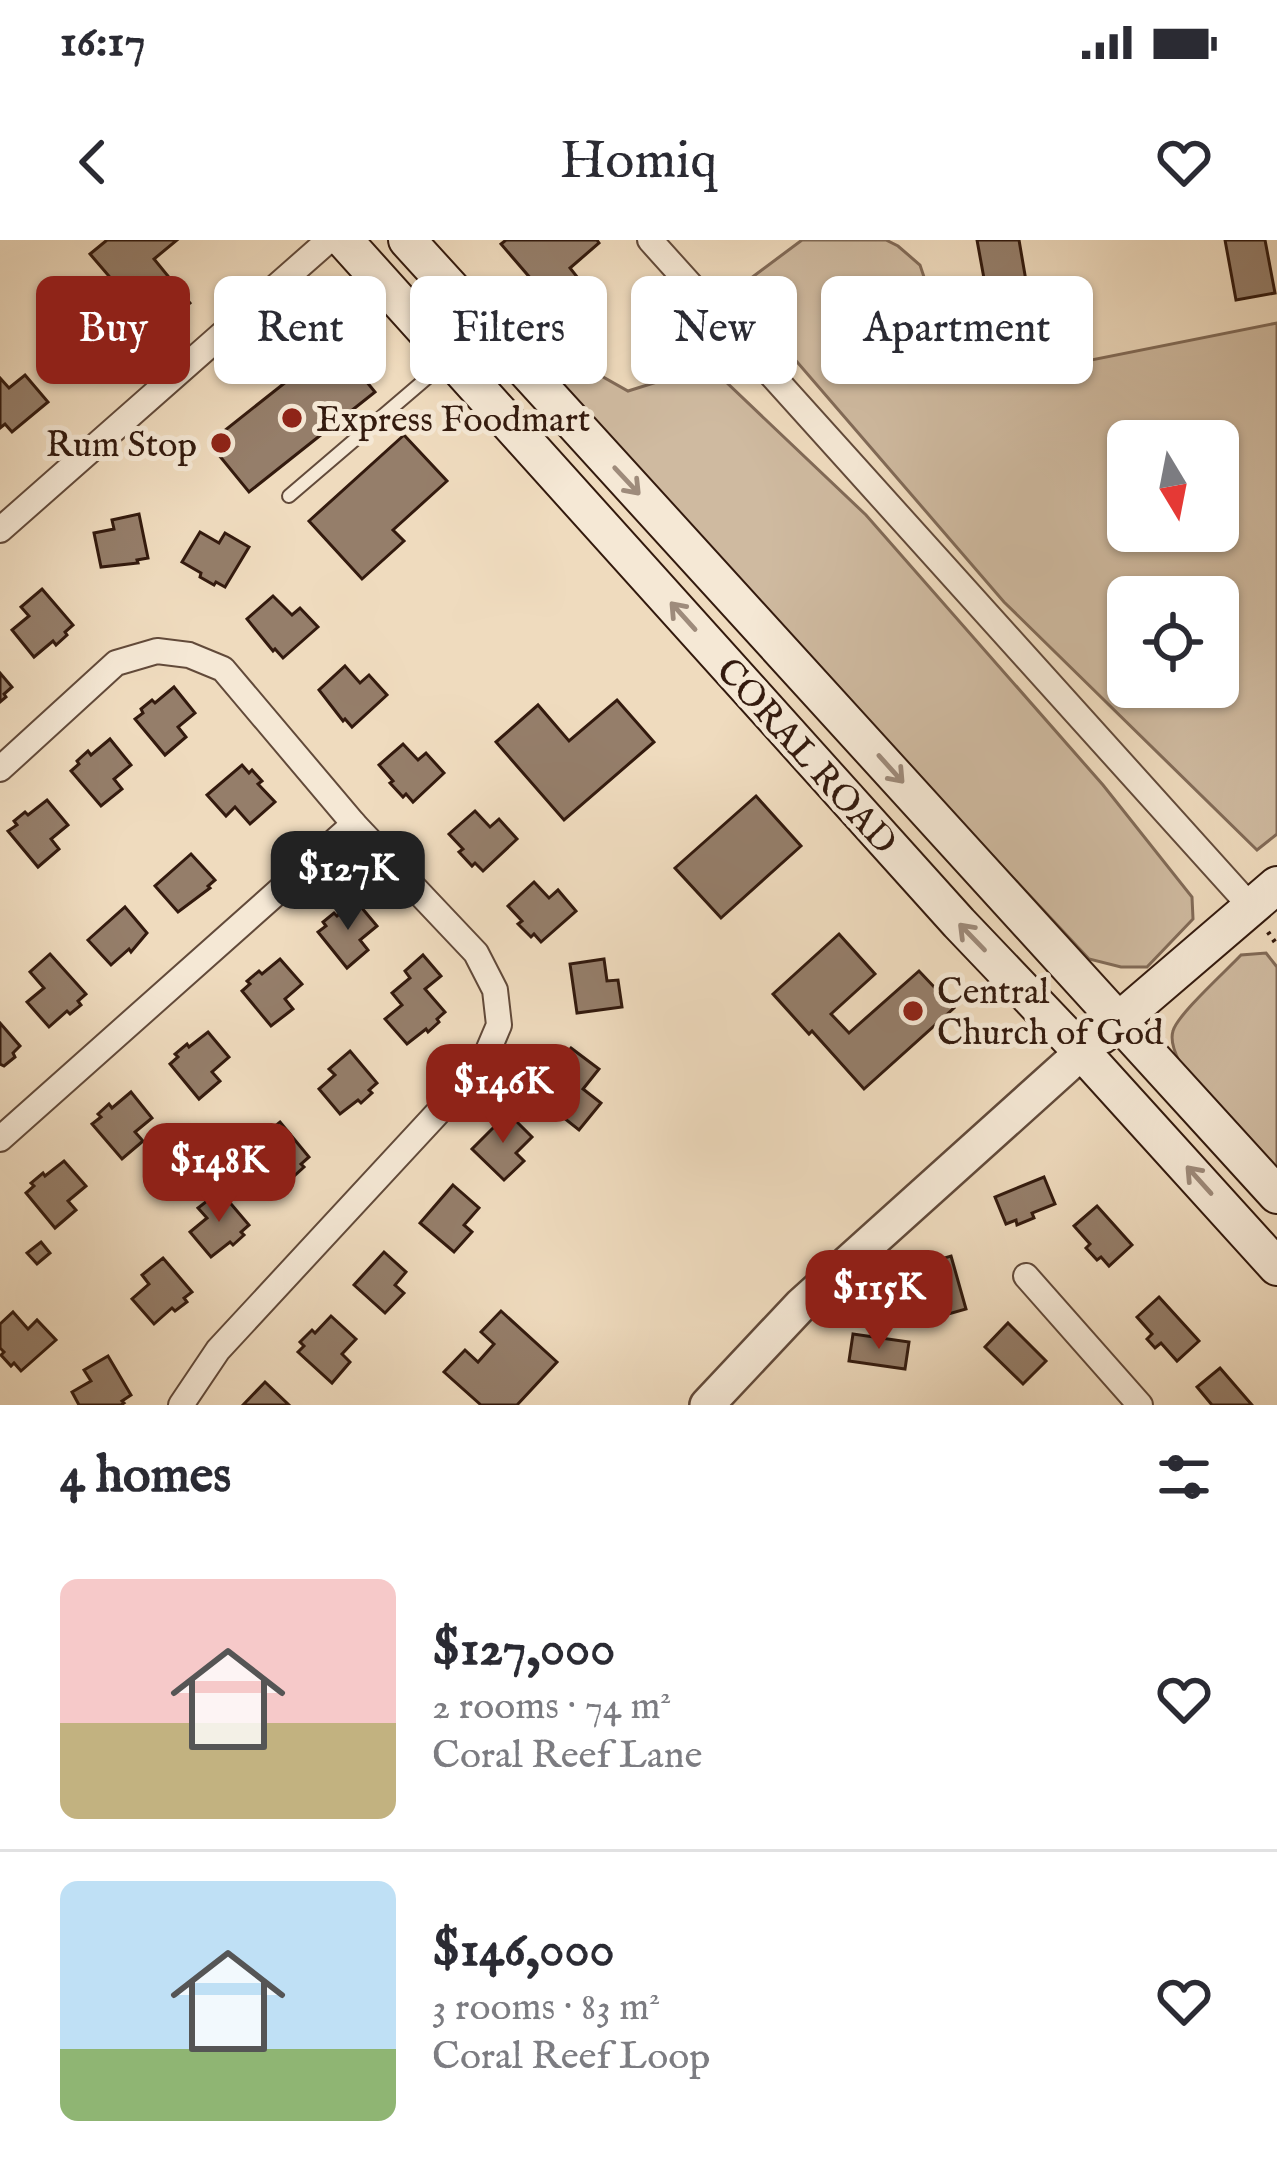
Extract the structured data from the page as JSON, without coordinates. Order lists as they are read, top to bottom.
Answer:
{
  "streets": {
    "main road": ["CORAL ROAD"]
  },
  "places": ["Express Foodmart", "Rum Stop", "Central Church of God"],
  "north": "bottom",
  "page": {
    "status": "16:17",
    "header": "Homiq",
    "chip": [
      "Buy",
      "Rent",
      "Filters",
      "New",
      "Apartment"
    ],
    "price": [
      "$127K",
      "$146K",
      "$148K",
      "$115K"
    ],
    "heading": "4 homes",
    "list": [
      {
        "name": "$127,000",
        "note": "2 rooms · 74 m² · Coral Reef Lane"
      },
      {
        "name": "$146,000",
        "note": "3 rooms · 83 m² · Coral Reef Loop"
      }
    ]
  }
}
